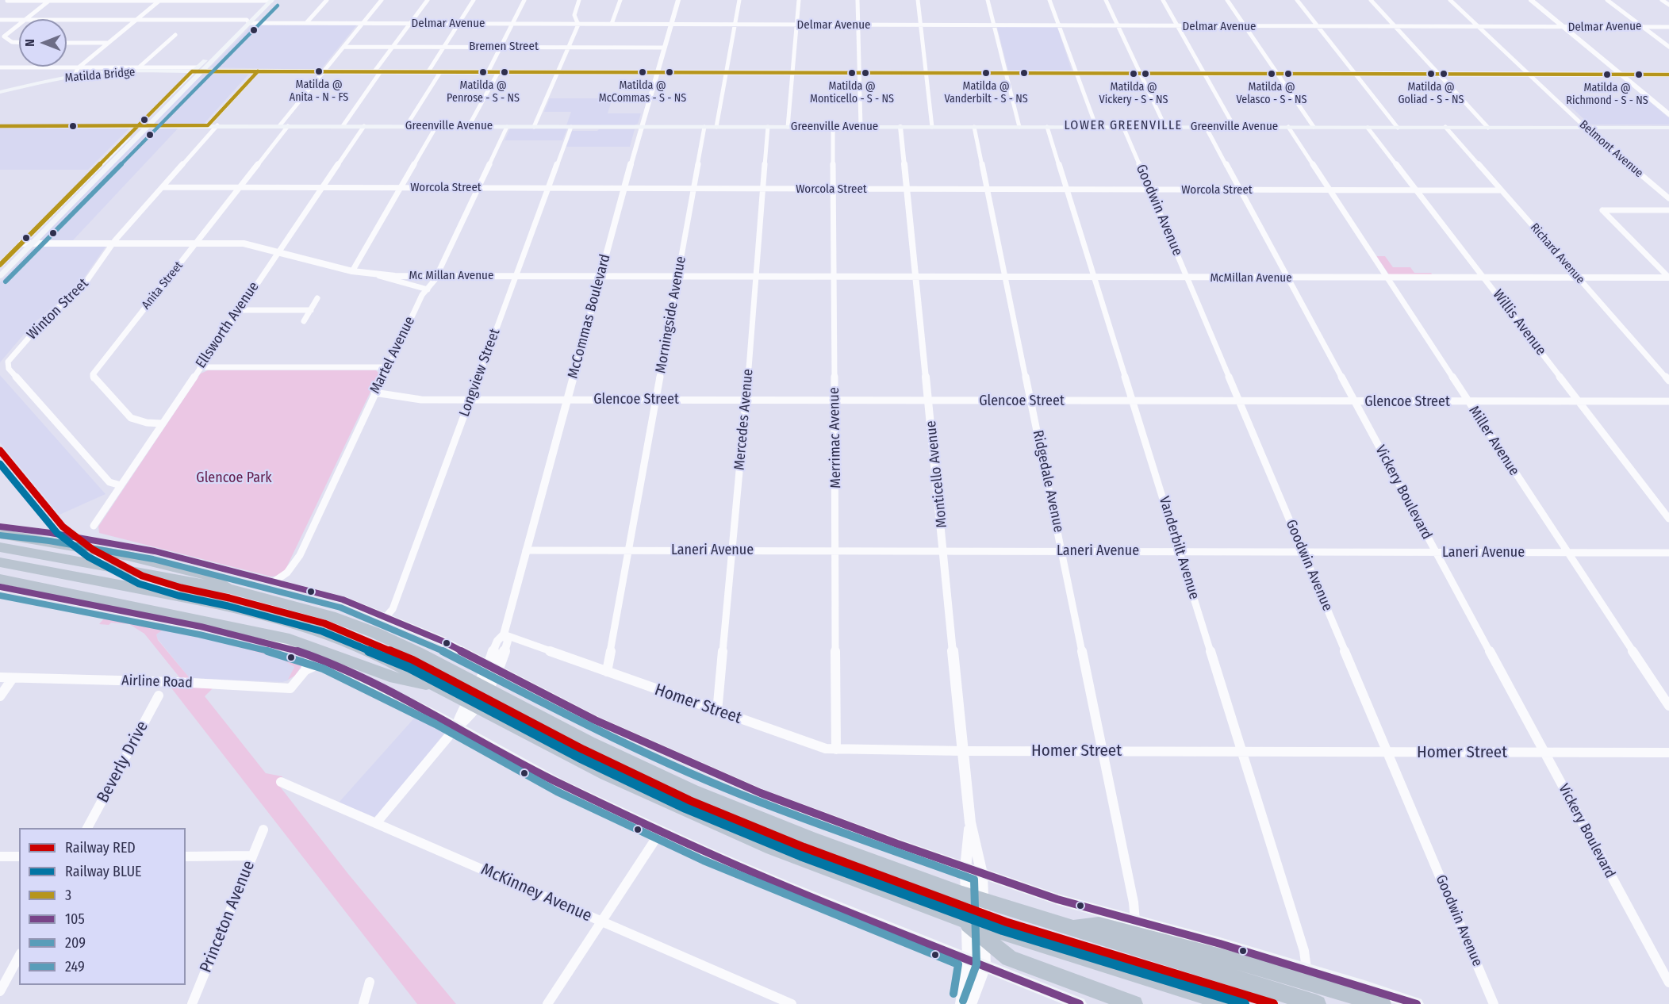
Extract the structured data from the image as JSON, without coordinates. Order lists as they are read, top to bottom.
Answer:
{
  "streets": {
    "main road": ["Matilda Bridge", "Greenville Avenue"],
    "street": [
      "Delmar Avenue",
      "Bremen Street",
      "Belmont Avenue",
      "Worcola Street",
      "Goodwin Avenue",
      "Richard Avenue",
      "Mc Millan Avenue",
      "McMillan Avenue",
      "Anita Street",
      "Winton Street",
      "Morningside Avenue",
      "McCommas Boulevard",
      "Willis Avenue",
      "Ellsworth Avenue",
      "Martel Avenue",
      "Longview Street",
      "Glencoe Street",
      "Mercedes Avenue",
      "Merrimac Avenue",
      "Miller Avenue",
      "Monticello Avenue",
      "Ridgedale Avenue",
      "Vickery Boulevard",
      "Vanderbilt Avenue",
      "Laneri Avenue",
      "Airline Road",
      "Homer Street",
      "Beverly Drive",
      "McKinney Avenue",
      "Princeton Avenue"
    ]
  },
  "crossings": [
    ["Delmar Avenue", "Belmont Avenue"],
    ["Delmar Avenue", "McCommas Boulevard"],
    ["Bremen Street", "McCommas Boulevard"],
    ["Greenville Avenue", "Belmont Avenue"],
    ["Greenville Avenue", "Goodwin Avenue"],
    ["Greenville Avenue", "Richard Avenue"],
    ["Greenville Avenue", "Anita Street"],
    ["Greenville Avenue", "Winton Street"],
    ["Greenville Avenue", "Morningside Avenue"],
    ["Greenville Avenue", "McCommas Boulevard"],
    ["Greenville Avenue", "Willis Avenue"],
    ["Greenville Avenue", "Ellsworth Avenue"],
    ["Greenville Avenue", "Martel Avenue"],
    ["Greenville Avenue", "Longview Street"],
    ["Greenville Avenue", "Mercedes Avenue"],
    ["Greenville Avenue", "Merrimac Avenue"],
    ["Greenville Avenue", "Miller Avenue"],
    ["Greenville Avenue", "Monticello Avenue"],
    ["Greenville Avenue", "Ridgedale Avenue"],
    ["Greenville Avenue", "Vickery Boulevard"],
    ["Greenville Avenue", "Vanderbilt Avenue"],
    ["Worcola Street", "Goodwin Avenue"],
    ["Worcola Street", "Richard Avenue"],
    ["Worcola Street", "Anita Street"],
    ["Worcola Street", "Winton Street"],
    ["Worcola Street", "Morningside Avenue"],
    ["Worcola Street", "McCommas Boulevard"],
    ["Worcola Street", "Willis Avenue"],
    ["Worcola Street", "Ellsworth Avenue"],
    ["Worcola Street", "Martel Avenue"],
    ["Worcola Street", "Longview Street"],
    ["Worcola Street", "Mercedes Avenue"],
    ["Worcola Street", "Merrimac Avenue"],
    ["Worcola Street", "Miller Avenue"],
    ["Worcola Street", "Monticello Avenue"],
    ["Worcola Street", "Ridgedale Avenue"],
    ["Worcola Street", "Vickery Boulevard"],
    ["Worcola Street", "Vanderbilt Avenue"],
    ["Goodwin Avenue", "McMillan Avenue"],
    ["Goodwin Avenue", "Glencoe Street"],
    ["Goodwin Avenue", "Laneri Avenue"],
    ["Goodwin Avenue", "Homer Street"],
    ["Richard Avenue", "McMillan Avenue"],
    ["Mc Millan Avenue", "McMillan Avenue"],
    ["Mc Millan Avenue", "Anita Street"],
    ["Mc Millan Avenue", "Winton Street"],
    ["Mc Millan Avenue", "Morningside Avenue"],
    ["Mc Millan Avenue", "McCommas Boulevard"],
    ["Mc Millan Avenue", "Ellsworth Avenue"],
    ["Mc Millan Avenue", "Martel Avenue"],
    ["Mc Millan Avenue", "Longview Street"],
    ["Mc Millan Avenue", "Mercedes Avenue"],
    ["Mc Millan Avenue", "Merrimac Avenue"],
    ["McMillan Avenue", "Willis Avenue"],
    ["McMillan Avenue", "Merrimac Avenue"],
    ["McMillan Avenue", "Miller Avenue"],
    ["McMillan Avenue", "Monticello Avenue"],
    ["McMillan Avenue", "Ridgedale Avenue"],
    ["McMillan Avenue", "Vickery Boulevard"],
    ["McMillan Avenue", "Vanderbilt Avenue"],
    ["Anita Street", "Ellsworth Avenue"],
    ["Winton Street", "Ellsworth Avenue"],
    ["Morningside Avenue", "Glencoe Street"],
    ["Morningside Avenue", "Laneri Avenue"],
    ["Morningside Avenue", "Homer Street"],
    ["McCommas Boulevard", "Glencoe Street"],
    ["McCommas Boulevard", "Laneri Avenue"],
    ["McCommas Boulevard", "Homer Street"],
    ["McCommas Boulevard", "McKinney Avenue"],
    ["Willis Avenue", "Glencoe Street"],
    ["Martel Avenue", "Glencoe Street"],
    ["Longview Street", "Glencoe Street"],
    ["Glencoe Street", "Mercedes Avenue"],
    ["Glencoe Street", "Merrimac Avenue"],
    ["Glencoe Street", "Miller Avenue"],
    ["Glencoe Street", "Monticello Avenue"],
    ["Glencoe Street", "Ridgedale Avenue"],
    ["Glencoe Street", "Vickery Boulevard"],
    ["Glencoe Street", "Vanderbilt Avenue"],
    ["Mercedes Avenue", "Laneri Avenue"],
    ["Mercedes Avenue", "Homer Street"],
    ["Merrimac Avenue", "Laneri Avenue"],
    ["Merrimac Avenue", "Homer Street"],
    ["Miller Avenue", "Laneri Avenue"],
    ["Monticello Avenue", "Laneri Avenue"],
    ["Monticello Avenue", "Homer Street"],
    ["Ridgedale Avenue", "Laneri Avenue"],
    ["Ridgedale Avenue", "Homer Street"],
    ["Vickery Boulevard", "Laneri Avenue"],
    ["Vickery Boulevard", "Homer Street"],
    ["Vanderbilt Avenue", "Laneri Avenue"],
    ["Vanderbilt Avenue", "Homer Street"]
  ],
  "districts": ["LOWER GREENVILLE"],
  "parks": ["Glencoe Park"],
  "places": [
    "Matilda @ Anita - N - FS",
    "Matilda @ Penrose - S - NS",
    "Matilda @ McCommas - S - NS",
    "Matilda @ Monticello - S - NS",
    "Matilda @ Vanderbilt - S - NS",
    "Matilda @ Vickery - S - NS",
    "Matilda @ Velasco - S - NS",
    "Matilda @ Goliad - S - NS",
    "Matilda @ Richmond - S - NS"
  ],
  "lines": [
    "transit line 249",
    "transit line 3",
    "rail line RED",
    "rail line BLUE",
    "transit line 105",
    "transit line 209"
  ],
  "legend": [
    "Railway RED",
    "Railway BLUE",
    "3",
    "105",
    "209",
    "249"
  ],
  "north": "left"
}
